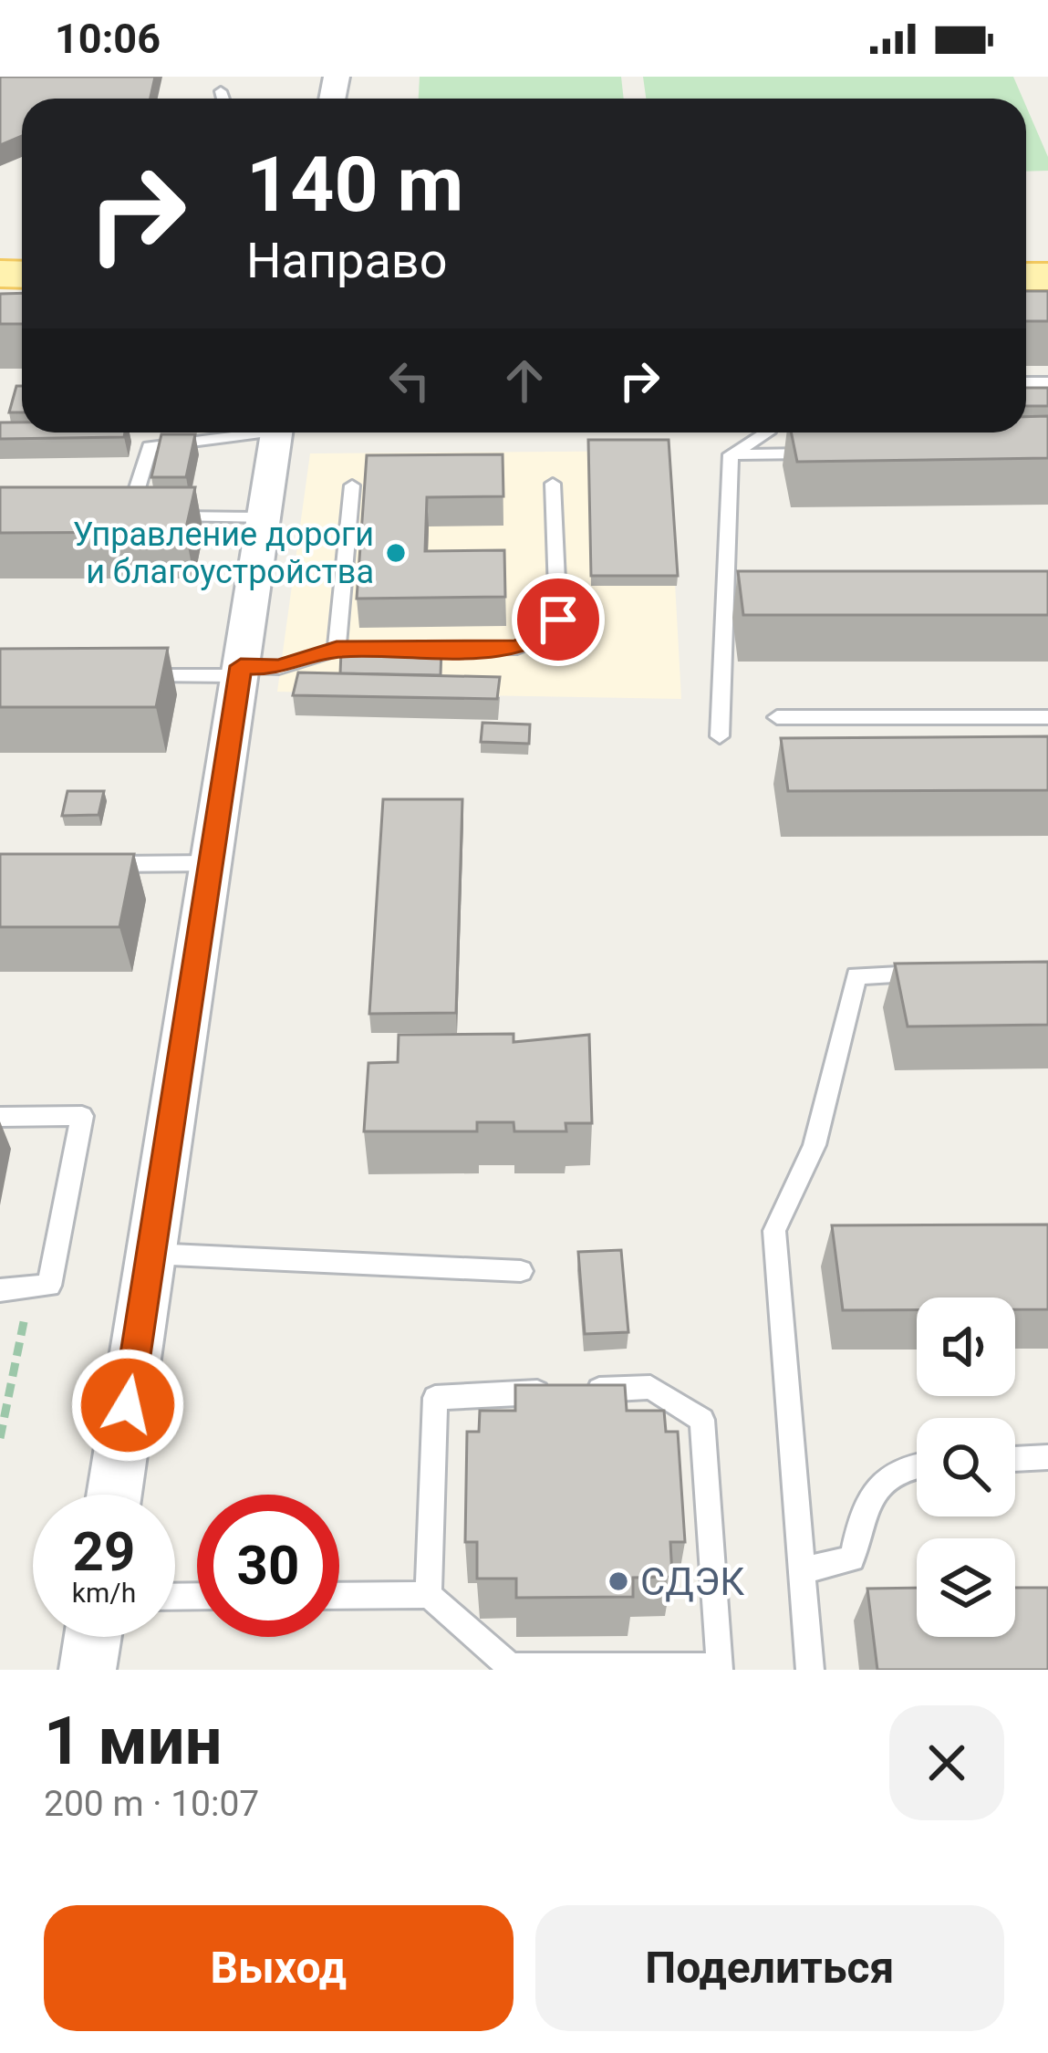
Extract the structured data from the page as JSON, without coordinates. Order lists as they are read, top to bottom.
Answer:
{
  "places": ["Управление дороги и благоустройства", "СДЭК"],
  "page": {
    "status": "10:06",
    "turn": ["140 m", "Направо"],
    "speed": "29 km/h",
    "limit": "30",
    "heading": ["1 мин", "200 m · 10:07"],
    "buttons": ["Выход", "Поделиться"]
  }
}
